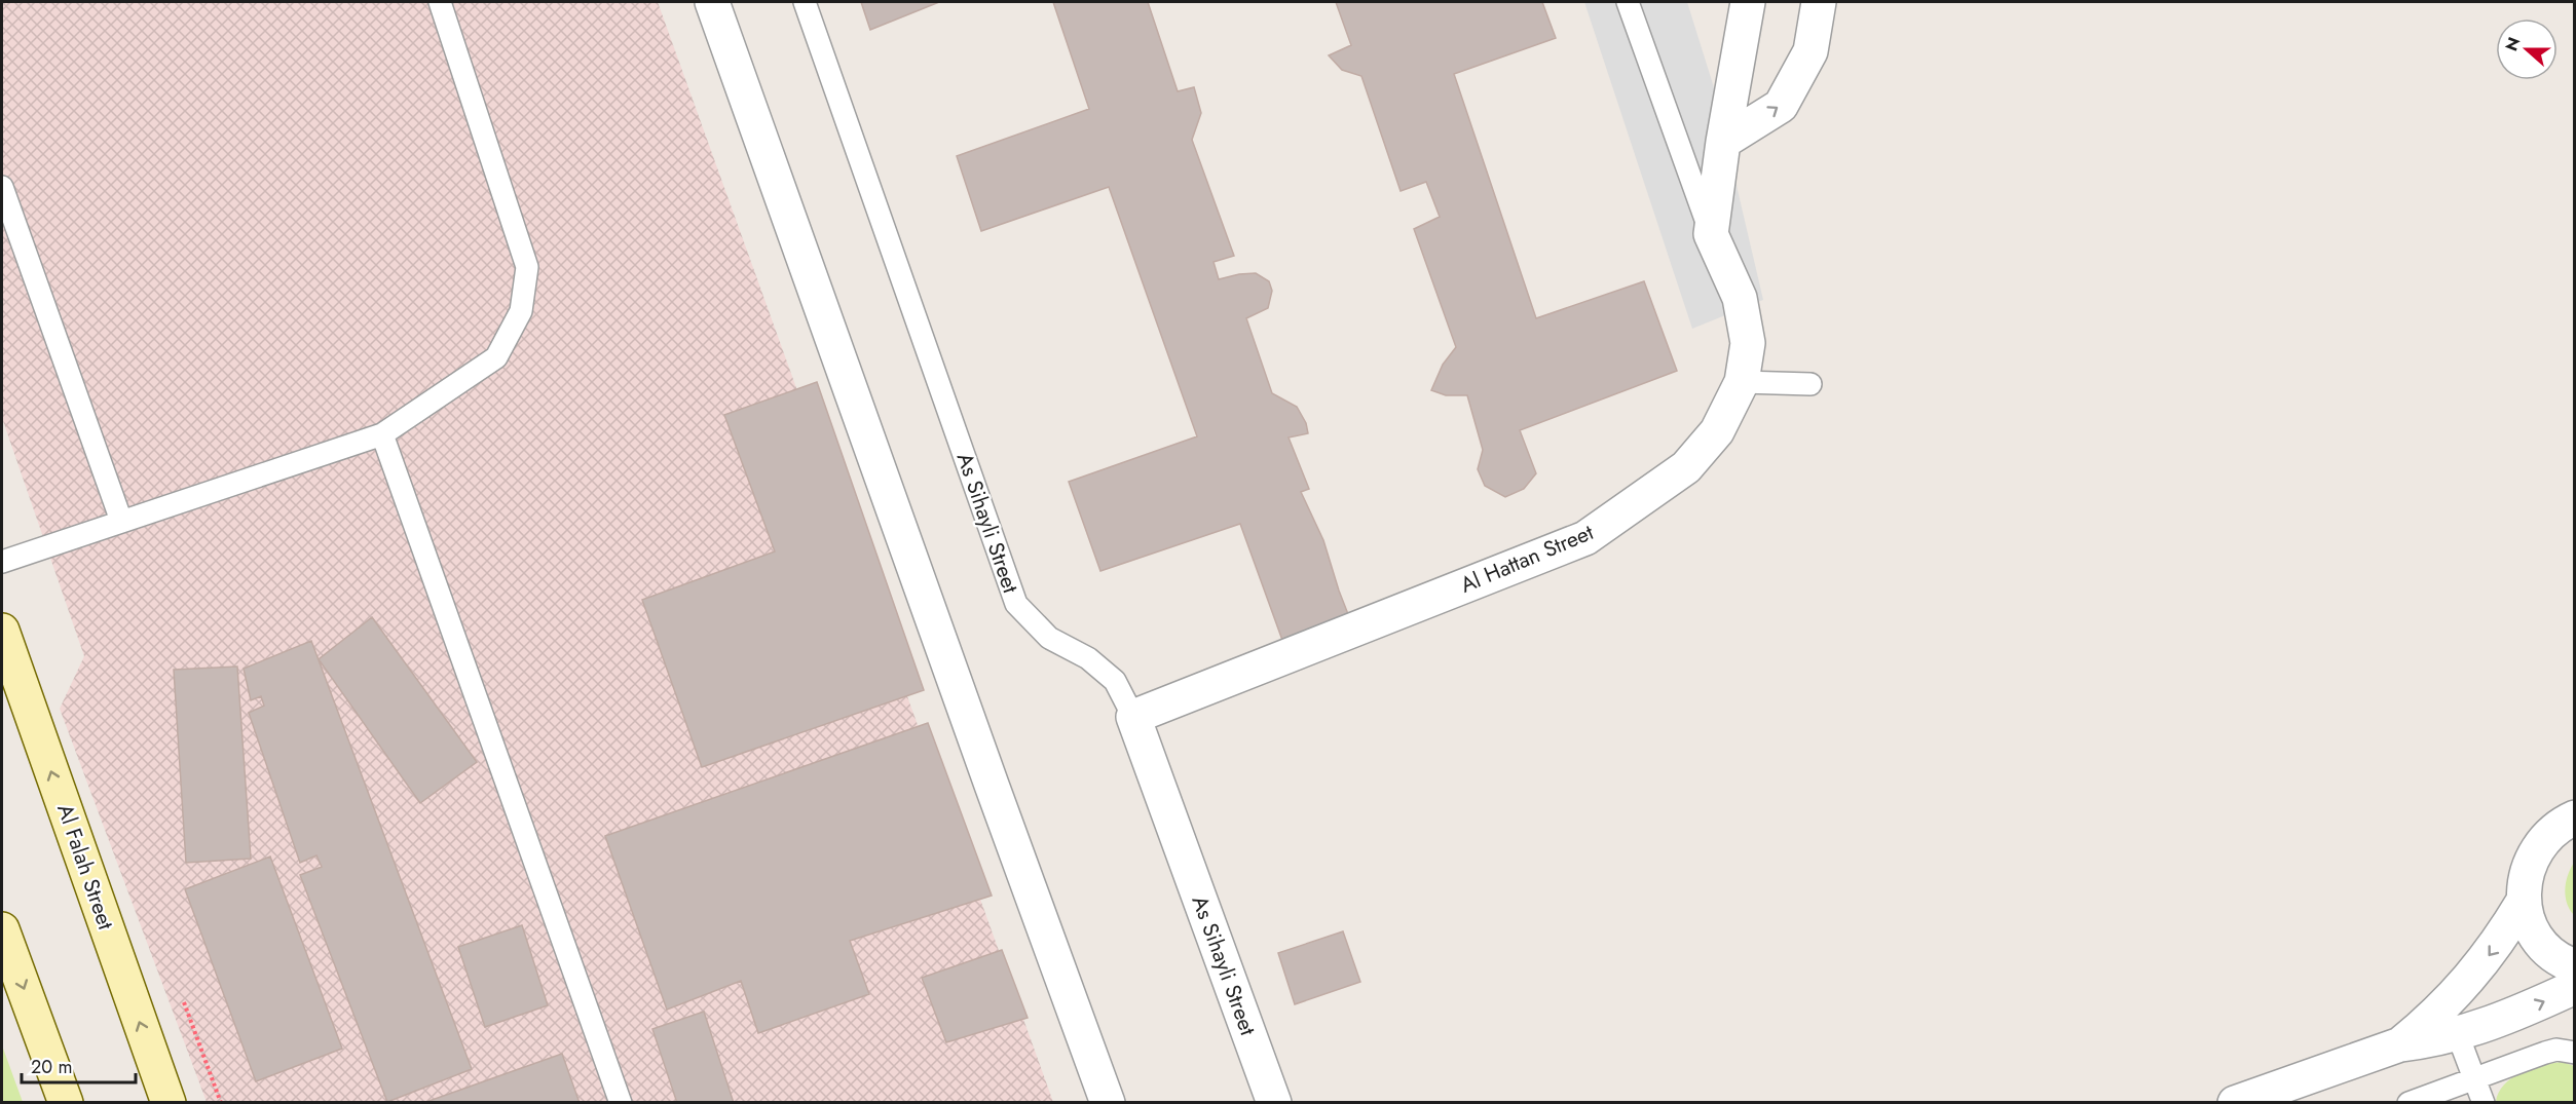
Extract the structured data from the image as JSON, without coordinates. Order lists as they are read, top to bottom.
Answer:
{
  "streets": {
    "main road": ["Al Falah Street"],
    "street": ["As Sihayli Street", "Al Hattan Street"]
  },
  "crossings": [
    ["As Sihayli Street", "Al Hattan Street"]
  ],
  "scale_bar": "20 m",
  "north": "left"
}
